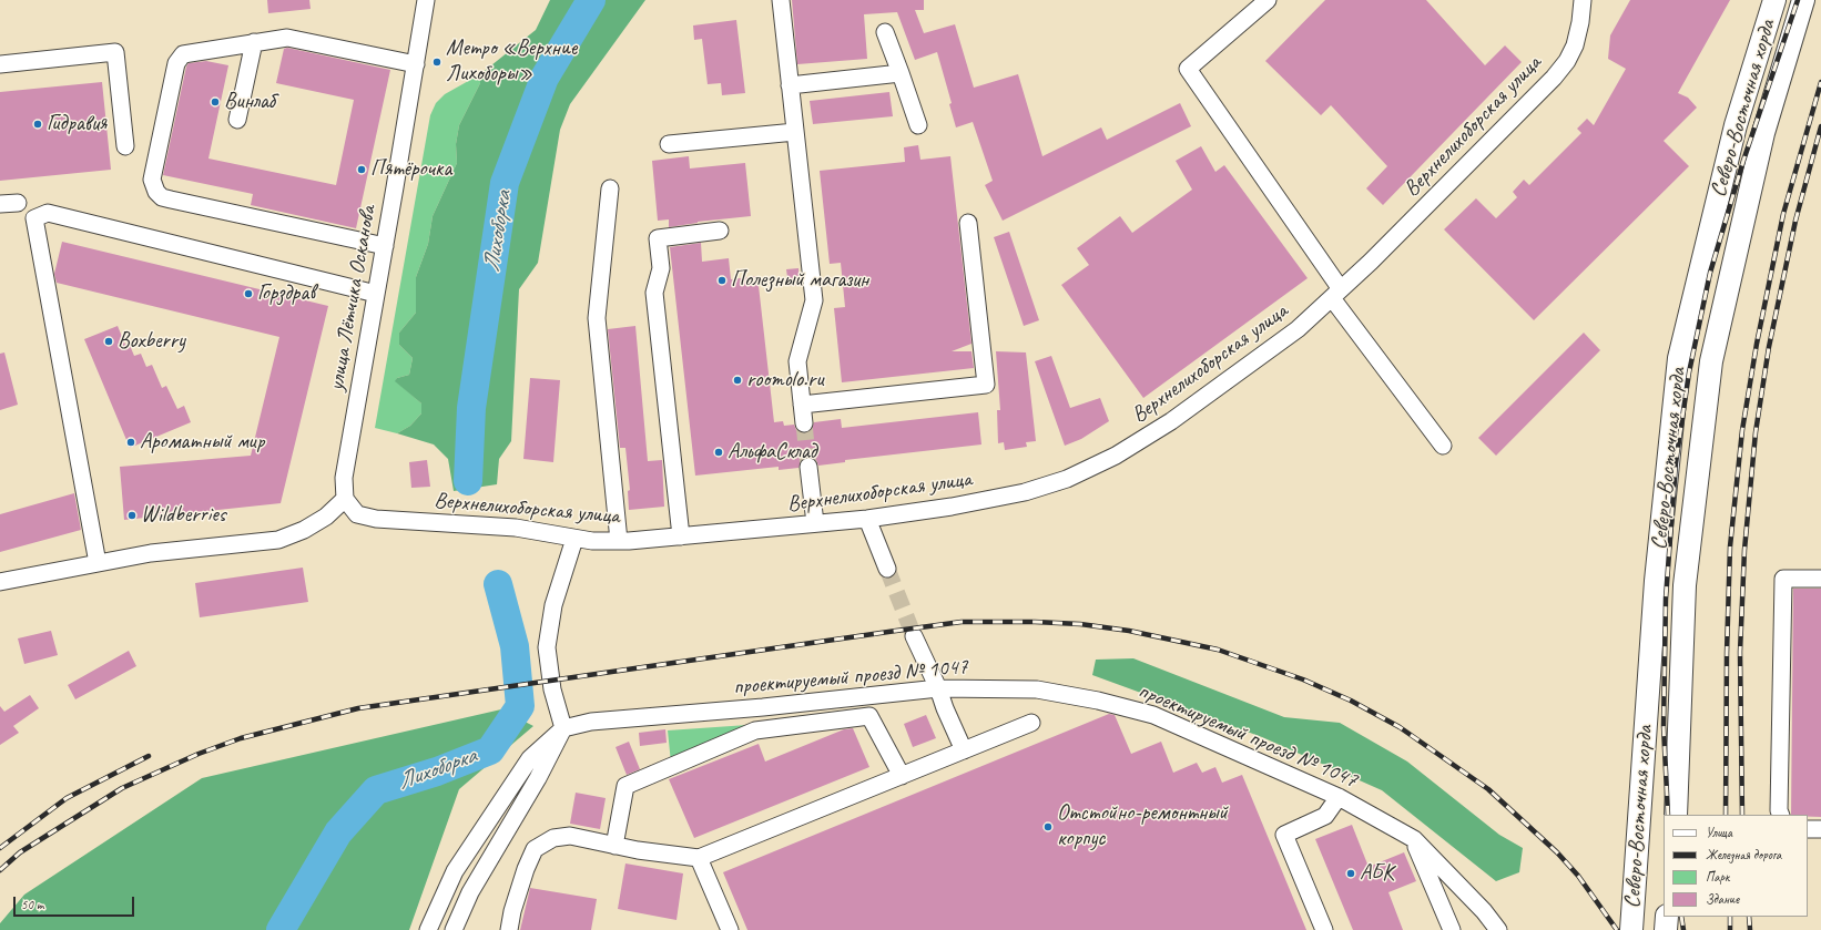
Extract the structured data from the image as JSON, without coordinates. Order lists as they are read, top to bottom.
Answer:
{
  "streets": {
    "main road": ["Северо-Восточная хорда"],
    "street": ["Верхнелихоборская улица", "улица Лётчика Осканова", "проектируемый проезд № 1047"]
  },
  "crossings": [
    ["Верхнелихоборская улица", "улица Лётчика Осканова"]
  ],
  "water": ["Лихоборка"],
  "places": [
    "Метро «Верхние Лихоборы»",
    "Винлаб",
    "Гидравия",
    "Пятёрочка",
    "Полезный магазин",
    "Горздрав",
    "Boxberry",
    "roomolo.ru",
    "Ароматный мир",
    "АльфаСклад",
    "Wildberries",
    "Отстойно-ремонтный корпус",
    "АБК"
  ],
  "legend": [
    "Улица",
    "Железная дорога",
    "Парк",
    "Здание"
  ],
  "scale_bar": "50 m"
}
